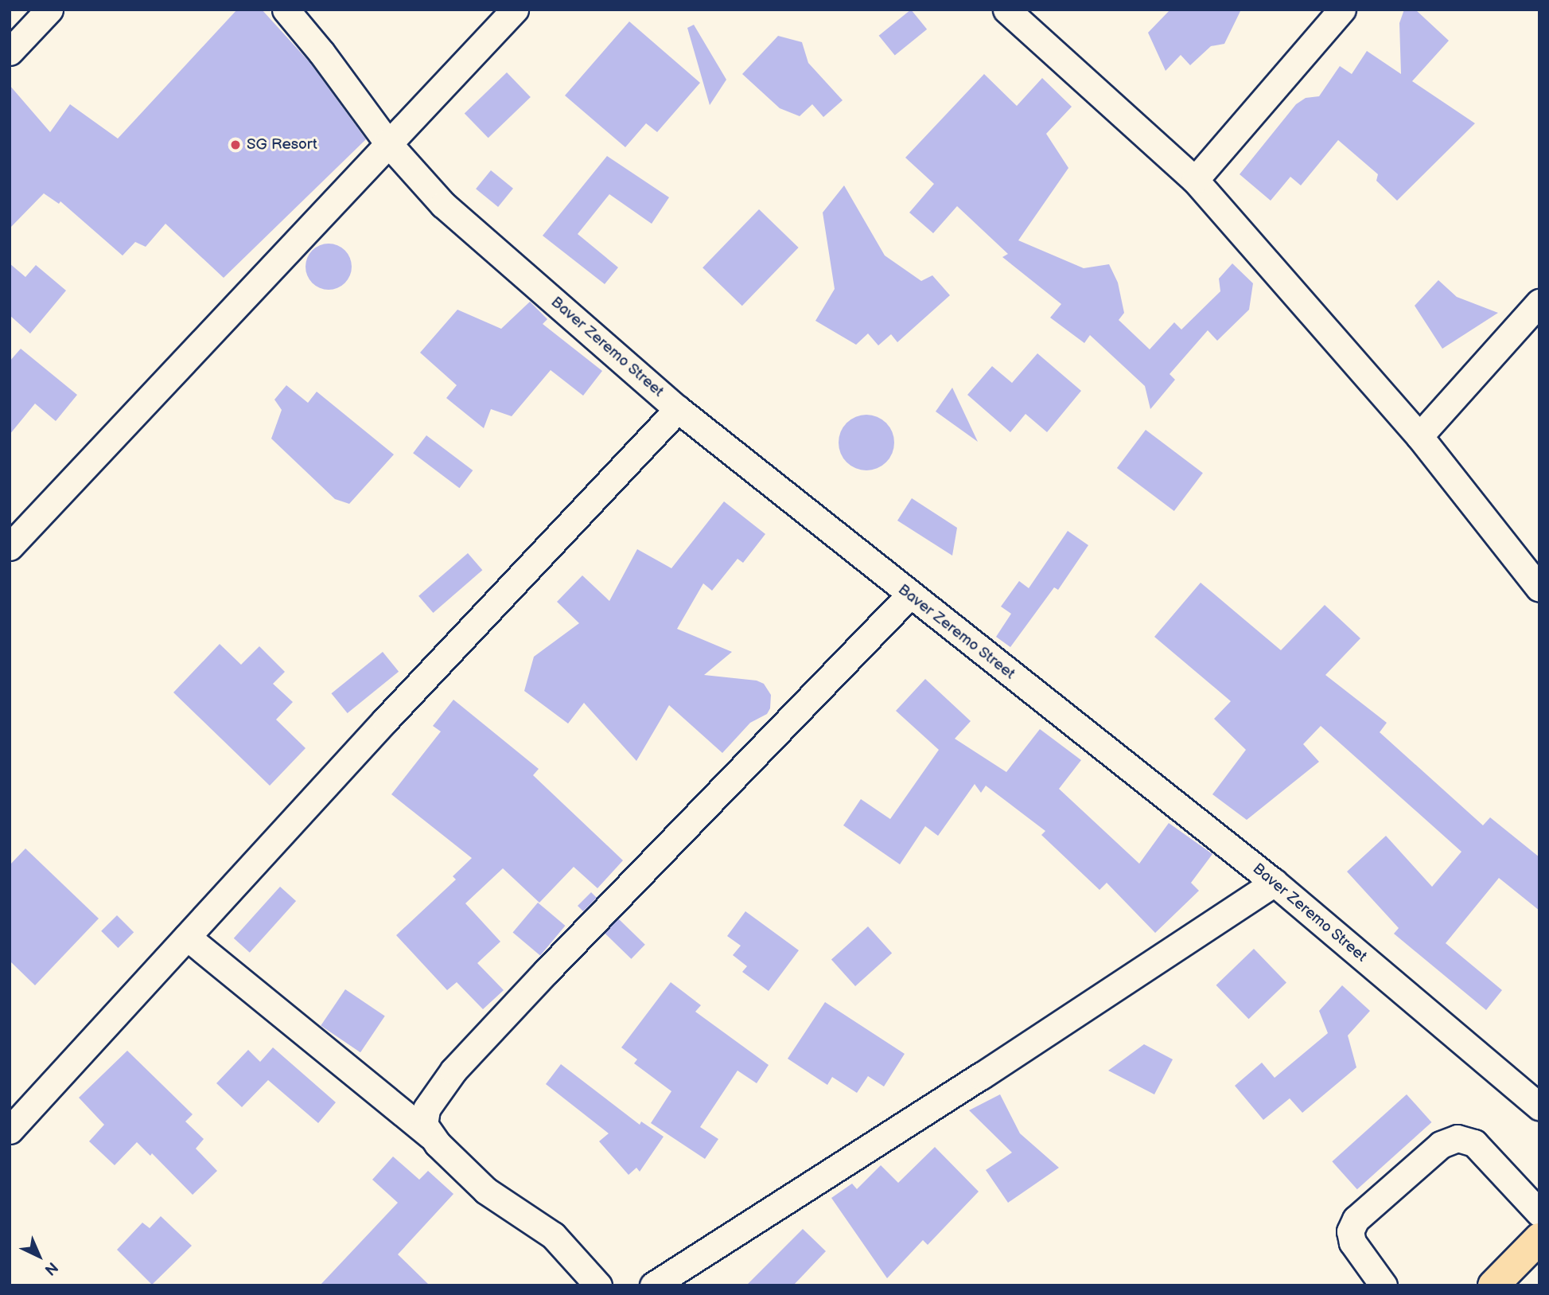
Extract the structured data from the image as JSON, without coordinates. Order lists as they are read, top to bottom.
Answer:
{
  "streets": {
    "street": ["Baver Zeremo Street"]
  },
  "places": ["SG Resort"],
  "north": "bottom right"
}
